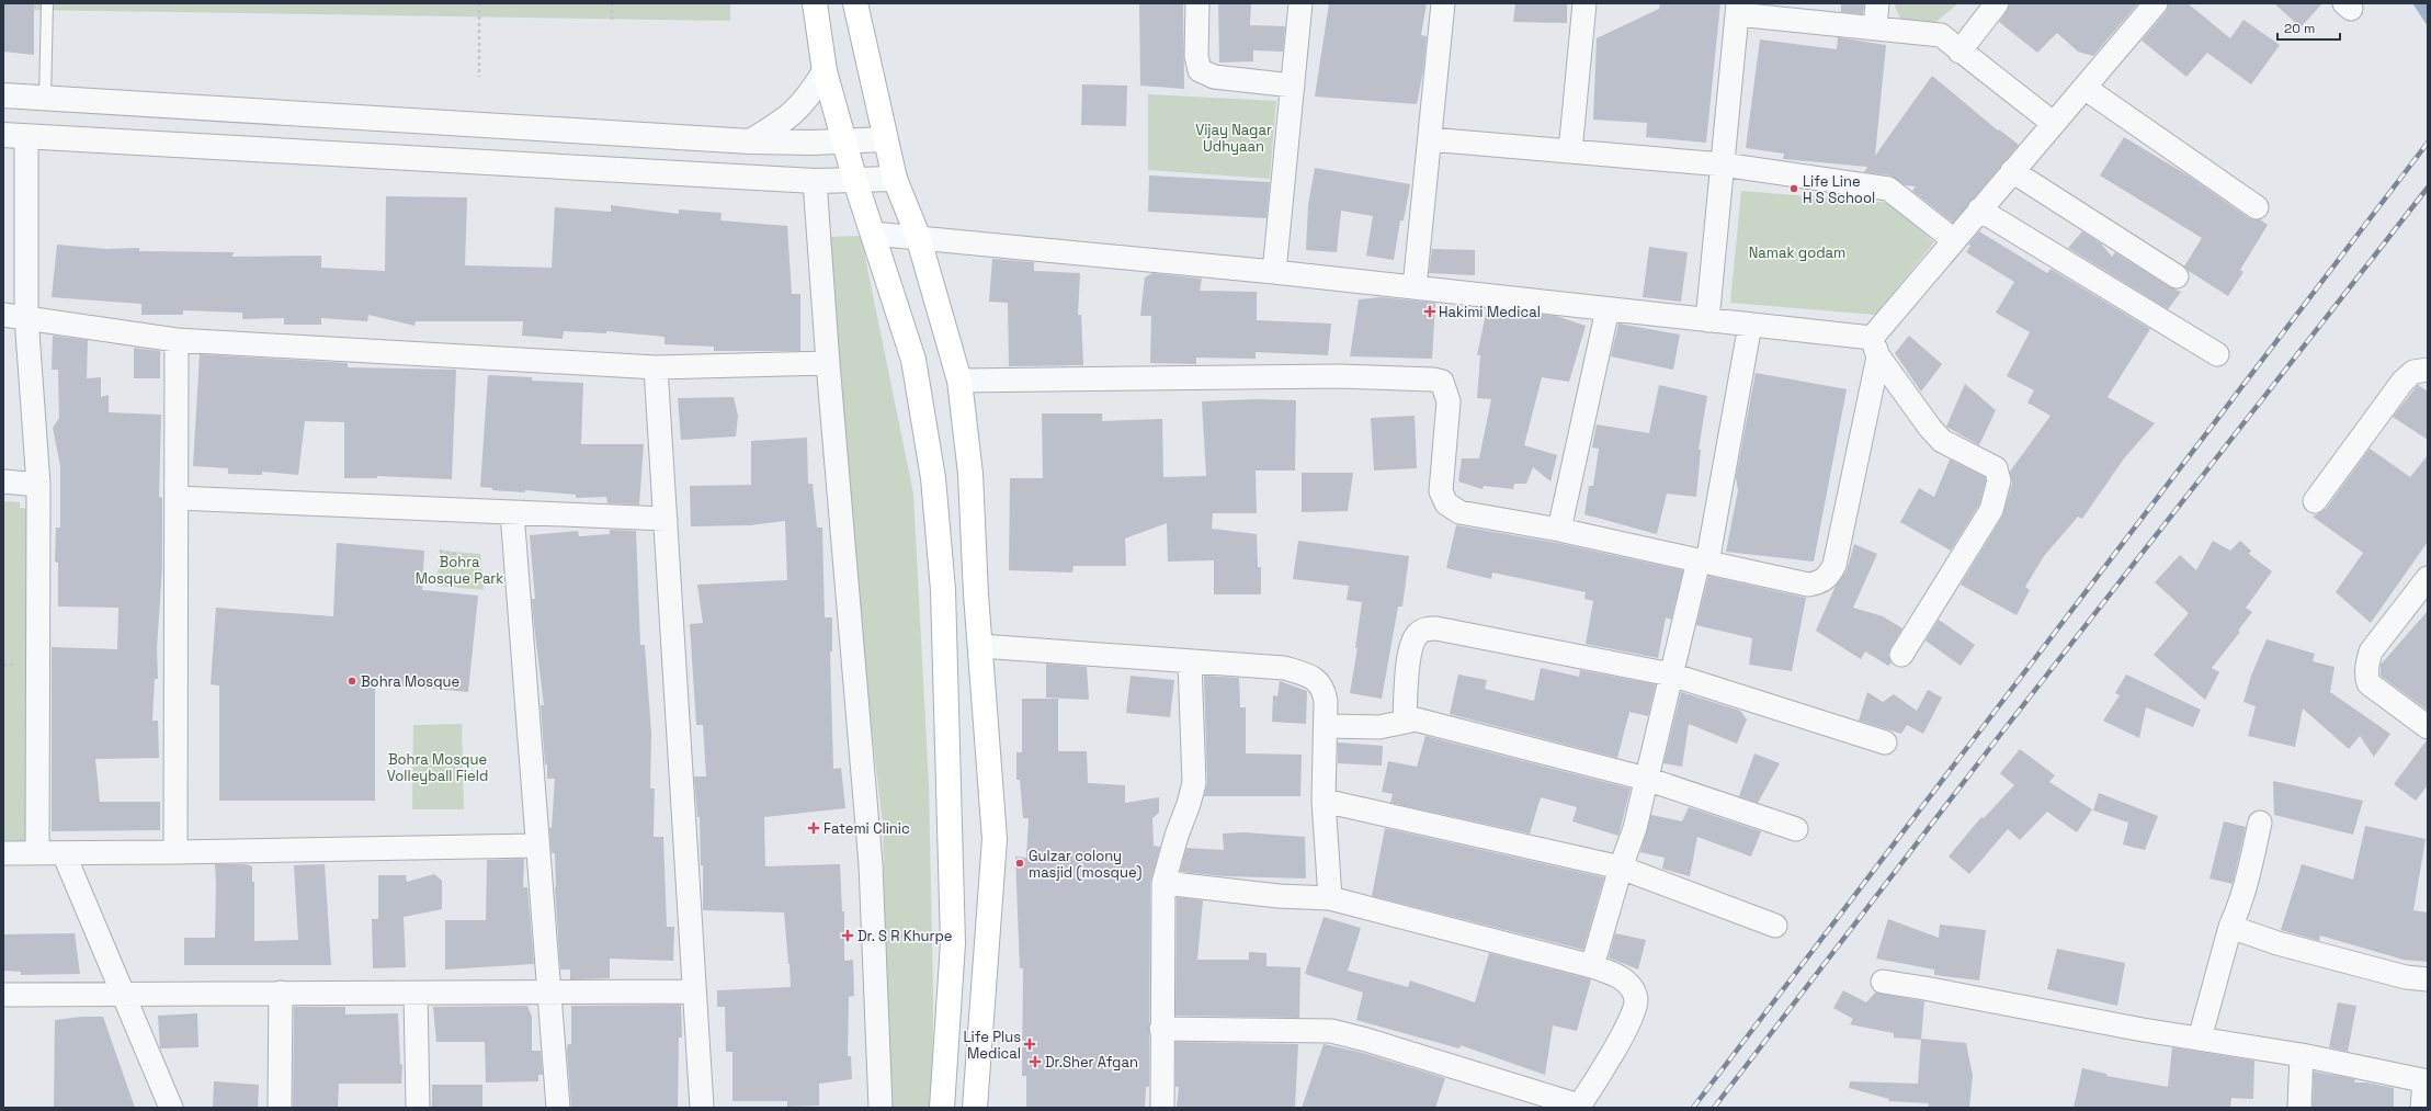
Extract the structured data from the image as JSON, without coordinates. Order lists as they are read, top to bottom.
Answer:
{
  "parks": [
    "Vijay Nagar Udhyaan",
    "Namak godam",
    "Bohra Mosque Park",
    "Bohra Mosque Volleyball Field"
  ],
  "places": {
    "other": ["Life Line H S School", "Bohra Mosque", "Gulzar colony masjid (mosque)"],
    "health": [
      "Hakimi Medical",
      "Fatemi Clinic",
      "Dr. S R Khurpe",
      "Life Plus Medical",
      "Dr.Sher Afgan"
    ]
  },
  "scale_bar": "20 m"
}
